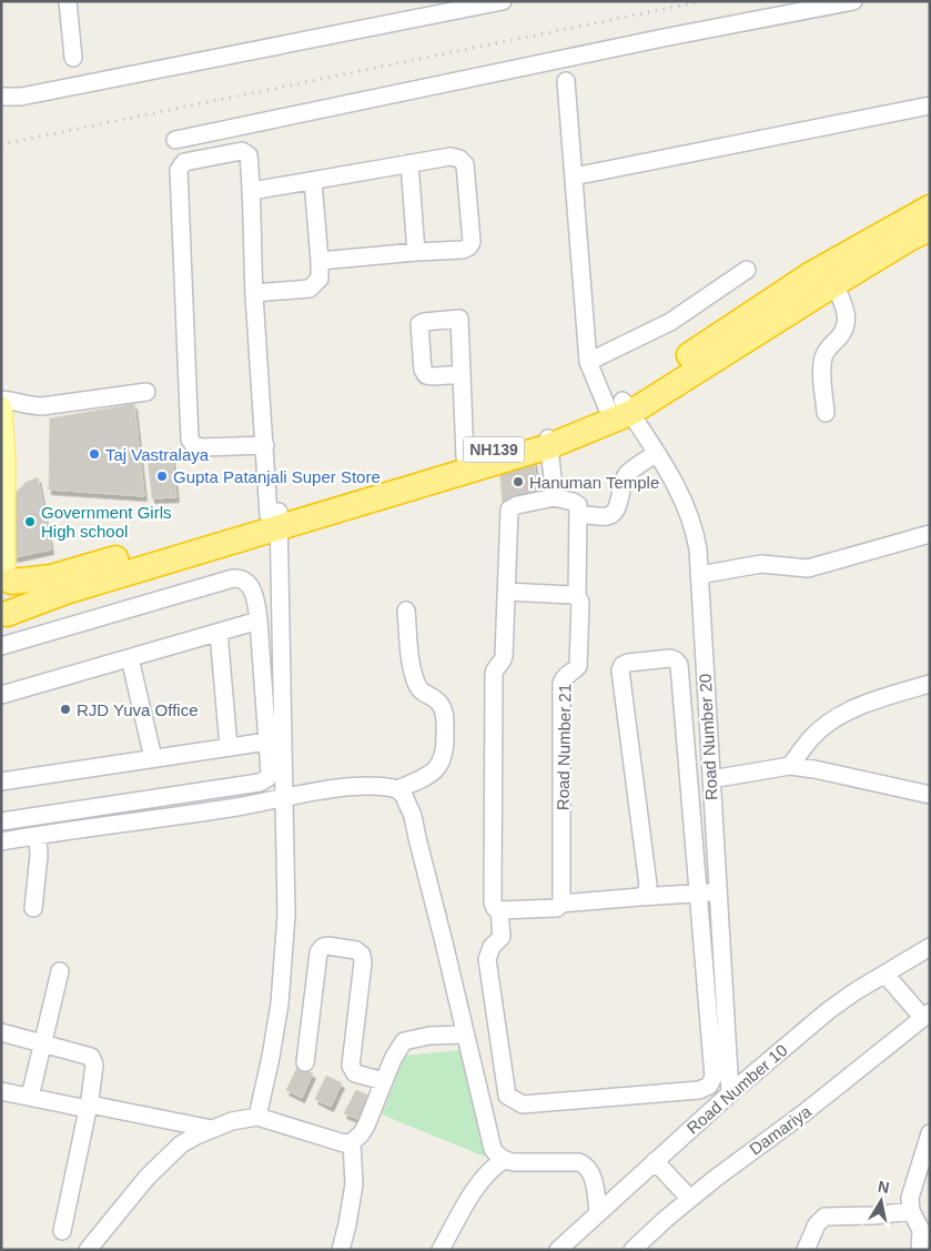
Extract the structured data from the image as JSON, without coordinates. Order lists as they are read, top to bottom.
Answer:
{
  "streets": {
    "highway": ["NH139"],
    "street": [
      "Road Number 20",
      "Road Number 21",
      "Road Number 10",
      "Damariya"
    ]
  },
  "crossings": [
    ["NH139", "Road Number 20"],
    ["Road Number 20", "Road Number 10"]
  ],
  "places": [
    "Taj Vastralaya",
    "Gupta Patanjali Super Store",
    "Hanuman Temple",
    "Government Girls High school",
    "RJD Yuva Office"
  ],
  "north": "top"
}
